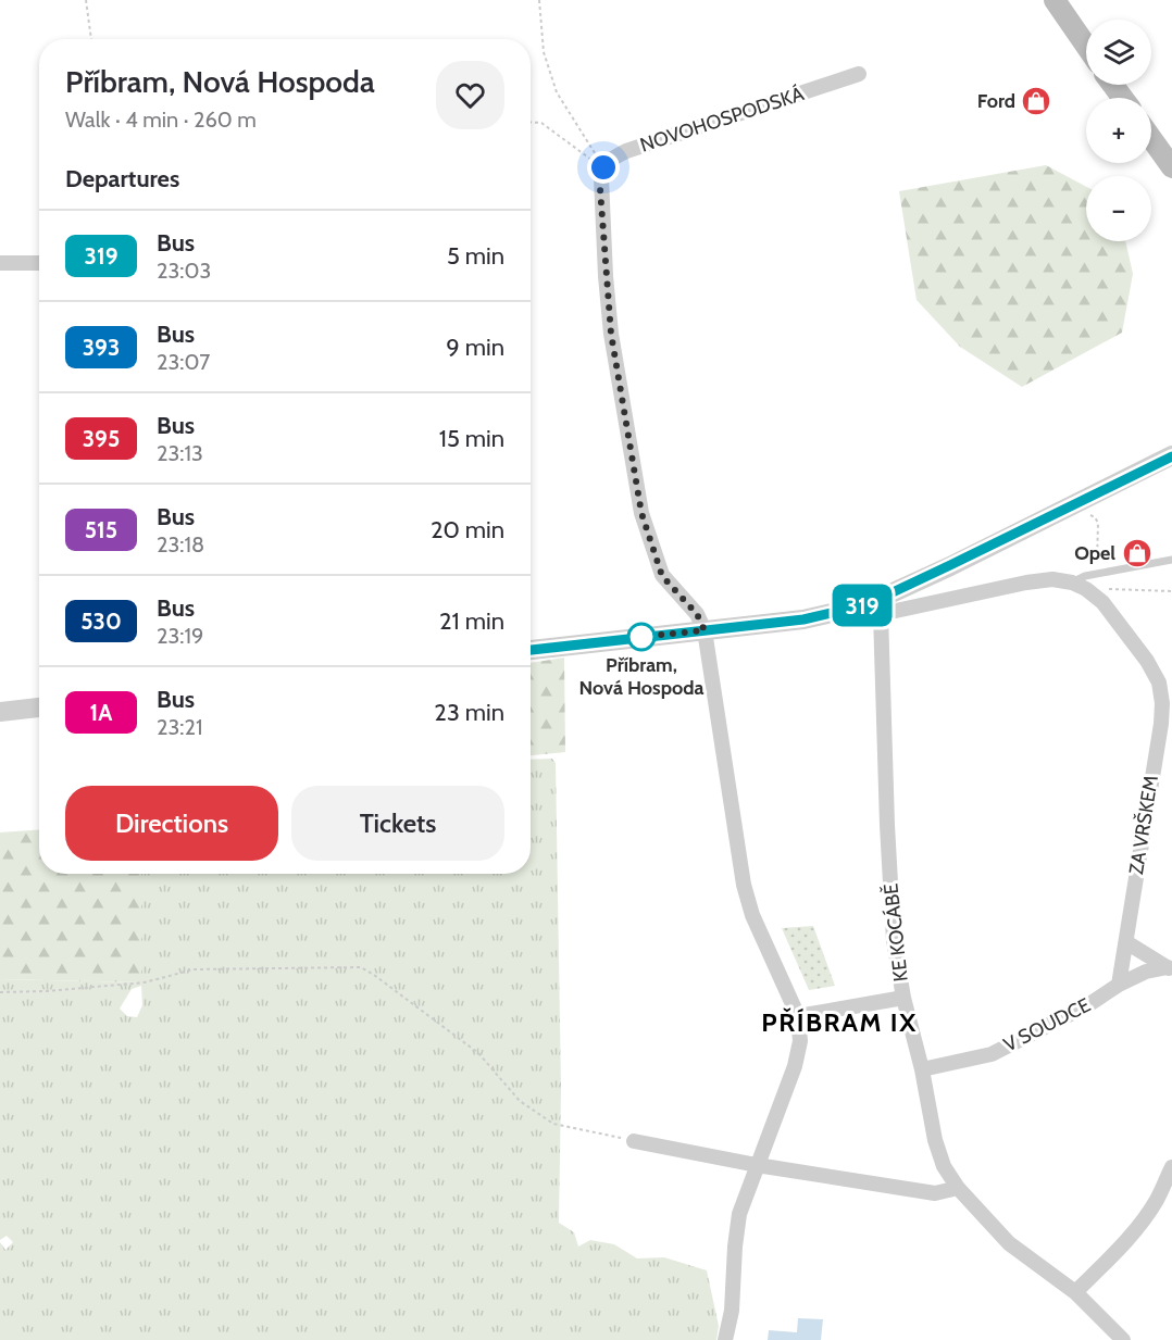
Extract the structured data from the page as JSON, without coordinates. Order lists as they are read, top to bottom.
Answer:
{
  "streets": {
    "street": [
      "NOVOHOSPODSKÁ",
      "ZA VRŠKEM",
      "KE KOCÁBĚ",
      "V SOUDCE"
    ]
  },
  "crossings": [
    ["ZA VRŠKEM", "V SOUDCE"],
    ["KE KOCÁBĚ", "V SOUDCE"]
  ],
  "districts": ["PŘÍBRAM IX"],
  "places": {
    "shop": ["Ford", "Opel"],
    "other": ["Příbram, Nová Hospoda"]
  },
  "lines": ["bus line 319"],
  "page": {
    "on_map": "319",
    "map_buttons": ["+", "−"],
    "heading": [
      ["Příbram, Nová Hospoda", "Walk · 4 min · 260 m"],
      "Departures"
    ],
    "list": [
      {
        "mark": "319",
        "name": "Bus",
        "note": "23:03",
        "value": "5 min"
      },
      {
        "mark": "393",
        "name": "Bus",
        "note": "23:07",
        "value": "9 min"
      },
      {
        "mark": "395",
        "name": "Bus",
        "note": "23:13",
        "value": "15 min"
      },
      {
        "mark": "515",
        "name": "Bus",
        "note": "23:18",
        "value": "20 min"
      },
      {
        "mark": "530",
        "name": "Bus",
        "note": "23:19",
        "value": "21 min"
      },
      {
        "mark": "1A",
        "name": "Bus",
        "note": "23:21",
        "value": "23 min"
      }
    ],
    "buttons": ["Directions", "Tickets"]
  }
}
